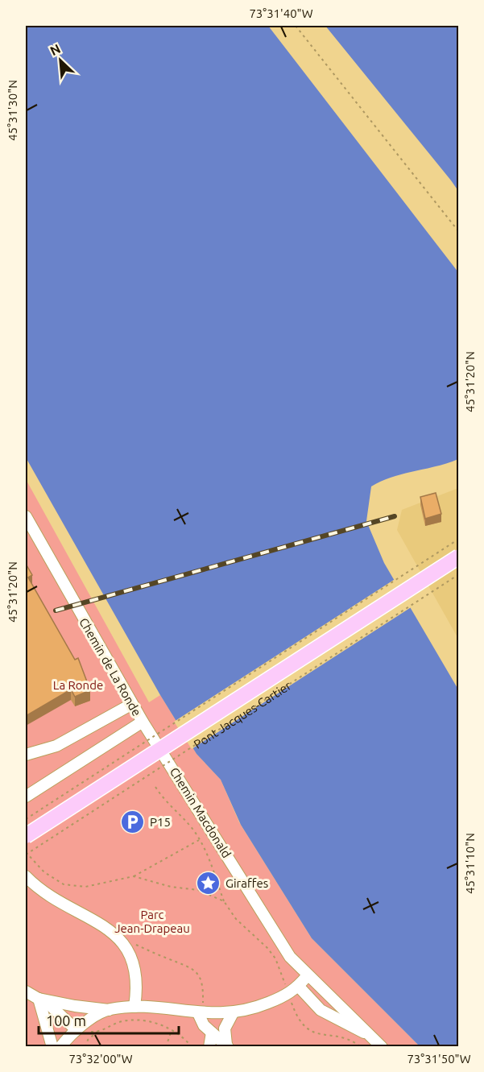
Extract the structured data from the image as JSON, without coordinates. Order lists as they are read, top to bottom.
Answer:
{
  "streets": {
    "main road": ["Pont Jacques-Cartier"],
    "street": ["Chemin de La Ronde", "Chemin Macdonald"]
  },
  "crossings": [
    ["Chemin de La Ronde", "Chemin Macdonald"]
  ],
  "parks": ["La Ronde", "Parc Jean-Drapeau"],
  "places": {
    "parking": ["P15"],
    "place": ["Giraffes"]
  },
  "scale_bar": "100 m",
  "north": "top left",
  "coordinates": [
    "73°31'40\"W",
    "45°31'30\"N",
    "45°31'20\"N",
    "45°31'10\"N",
    "73°32'00\"W",
    "73°31'50\"W"
  ]
}
